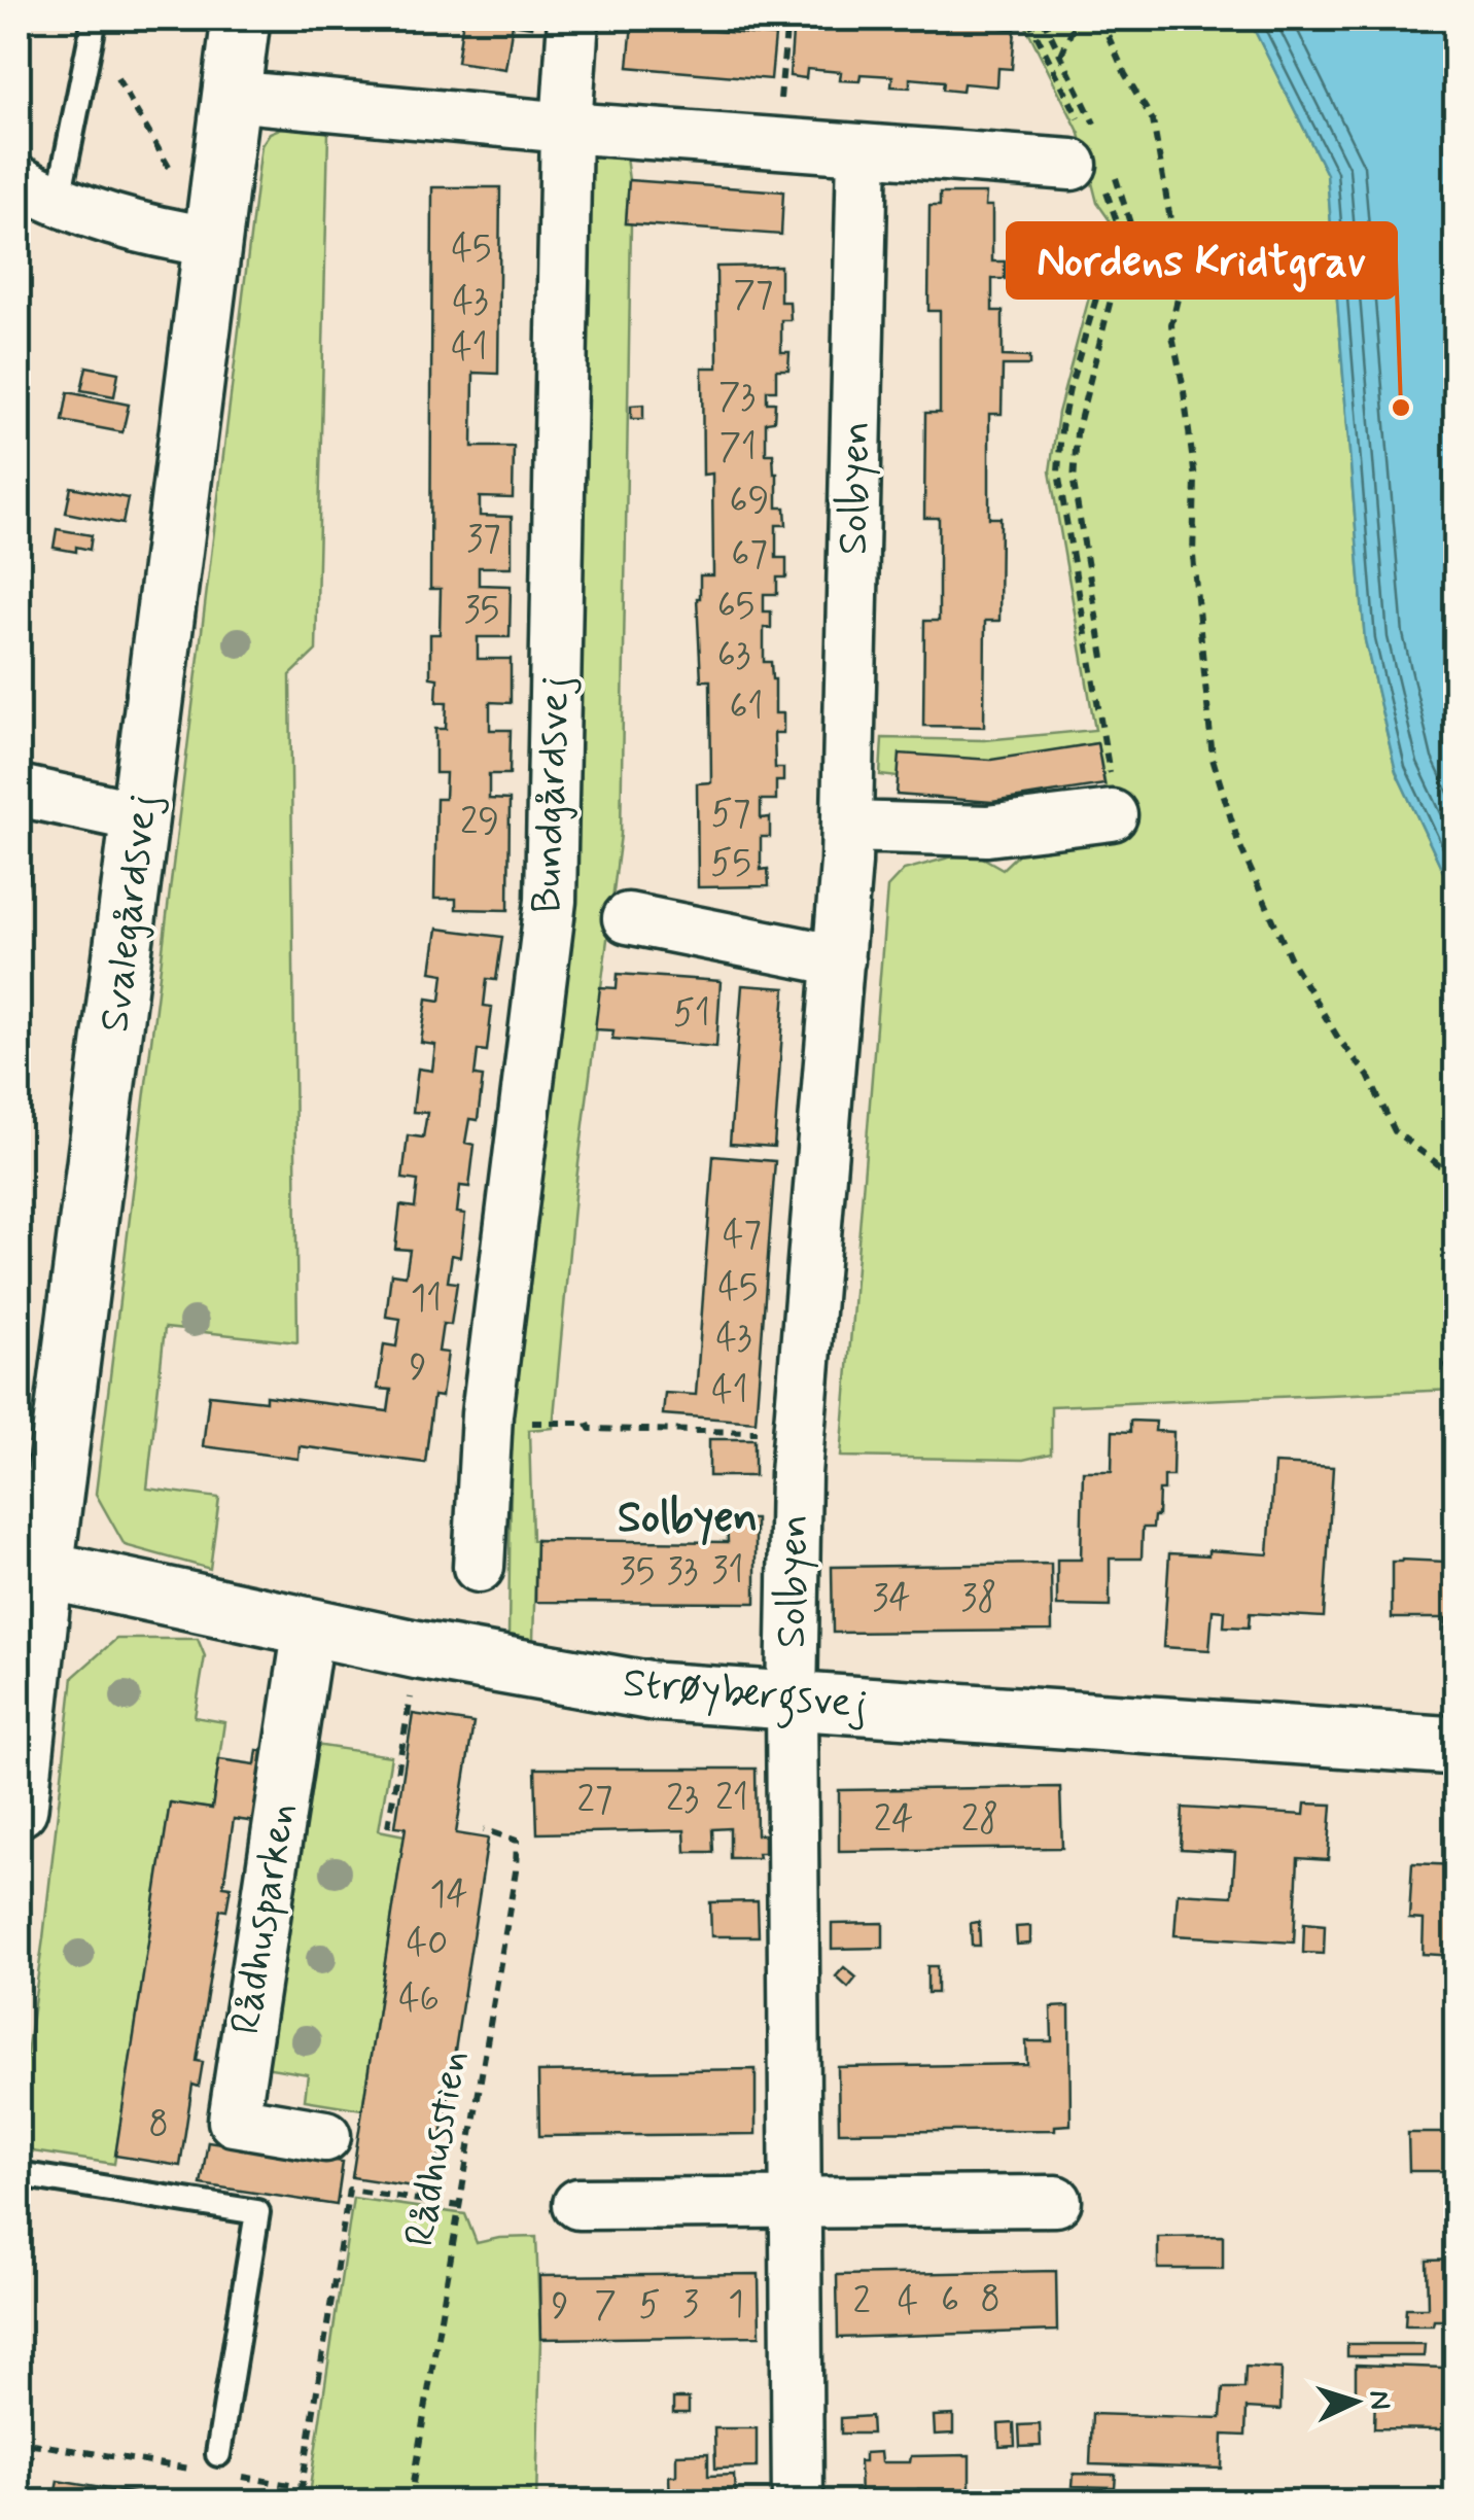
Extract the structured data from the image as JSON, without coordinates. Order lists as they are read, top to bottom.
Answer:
{
  "streets": {
    "street": [
      "Solbyen",
      "Bundgårdsvej",
      "Svalegårdsvej",
      "Strøybergsvej",
      "Rådhusparken"
    ],
    "path": ["Rådhusstien"]
  },
  "crossings": [
    ["Solbyen", "Strøybergsvej"],
    ["Svalegårdsvej", "Strøybergsvej"],
    ["Strøybergsvej", "Rådhusparken"]
  ],
  "districts": ["Solbyen"],
  "places": ["Nordens Kridtgrav"],
  "house_numbers": [
    "45",
    "77",
    "43",
    "41",
    "73",
    "71",
    "69",
    "37",
    "67",
    "65",
    "35",
    "63",
    "61",
    "57",
    "29",
    "55",
    "51",
    "47",
    "45",
    "11",
    "43",
    "9",
    "41",
    "31",
    "35",
    "33",
    "34",
    "38",
    "21",
    "23",
    "27",
    "24",
    "28",
    "14",
    "40",
    "46",
    "8",
    "8",
    "6",
    "2",
    "4",
    "3",
    "1",
    "7",
    "5",
    "9"
  ],
  "north": "right"
}
